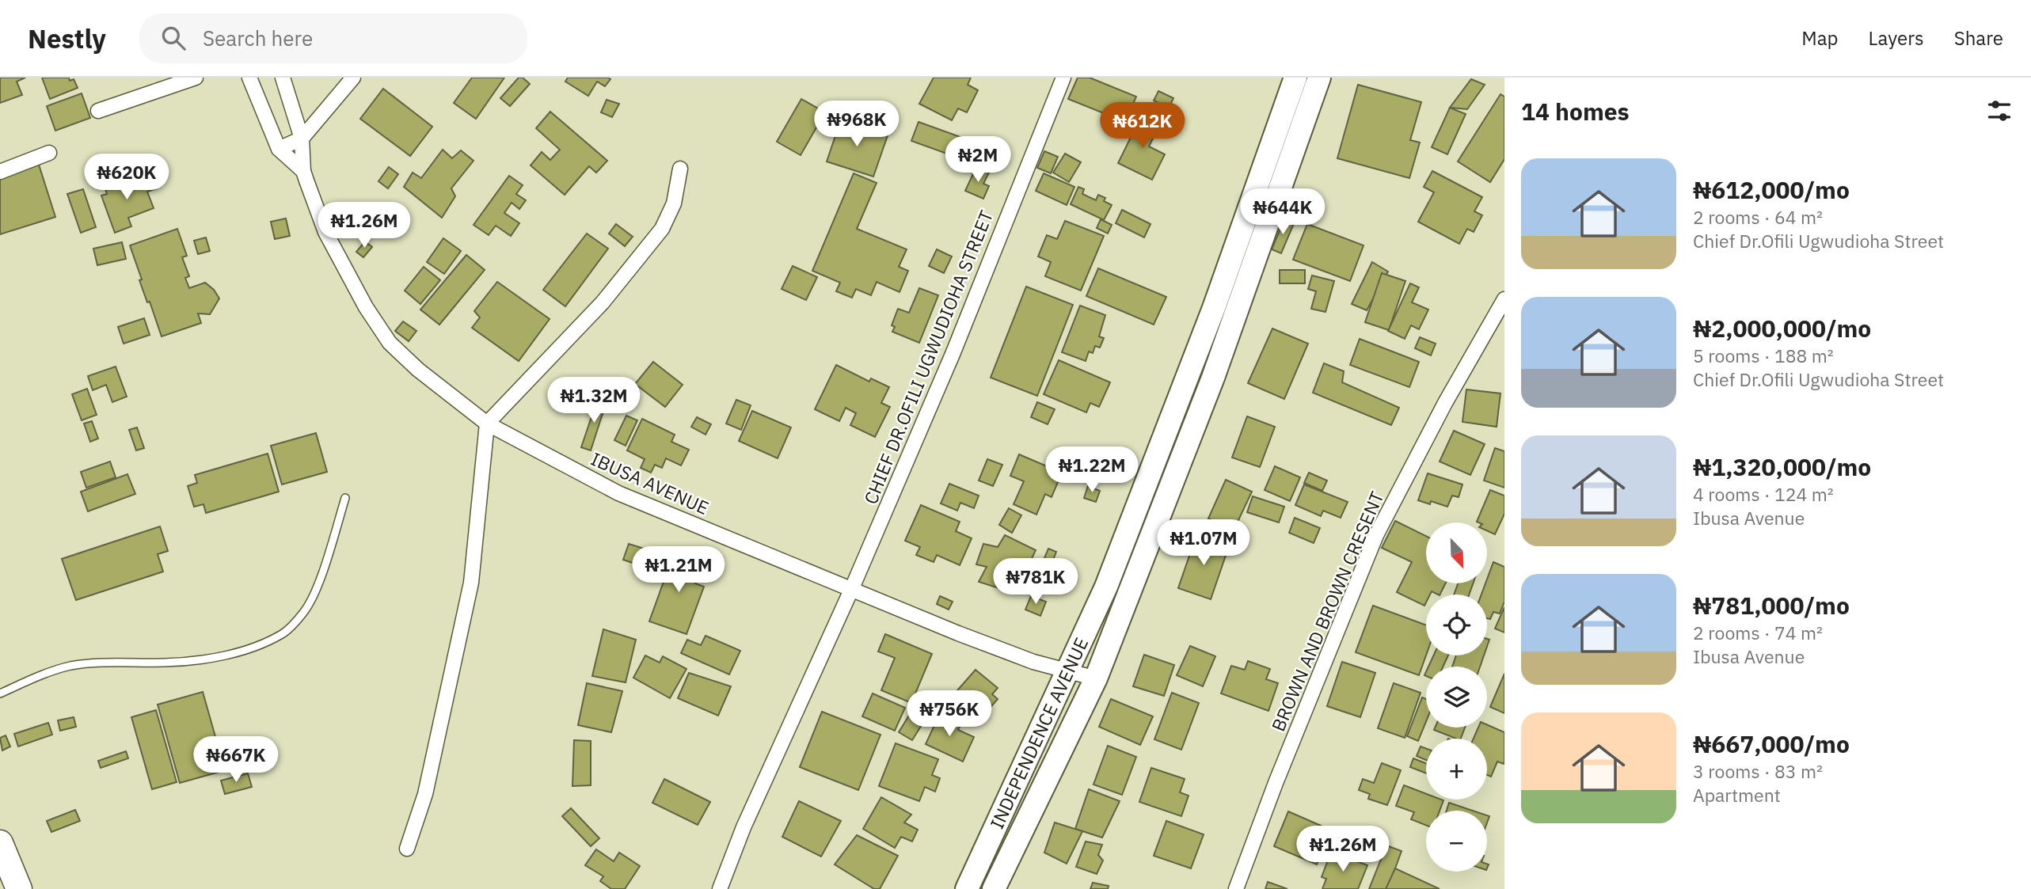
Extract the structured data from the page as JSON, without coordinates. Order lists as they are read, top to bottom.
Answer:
{
  "streets": {
    "main road": ["INDEPENDENCE AVENUE"],
    "street": ["CHIEF DR.OFILI UGWUDIOHA STREET", "IBUSA AVENUE", "BROWN AND BROWN CRESENT"]
  },
  "crossings": [
    ["CHIEF DR.OFILI UGWUDIOHA STREET", "IBUSA AVENUE"],
    ["IBUSA AVENUE", "INDEPENDENCE AVENUE"]
  ],
  "north": "bottom right",
  "page": {
    "header": "Nestly",
    "search": "Search here",
    "nav": ["Map", "Layers", "Share"],
    "heading": "14 homes",
    "price": [
      "₦968K",
      "₦612K",
      "₦2M",
      "₦620K",
      "₦644K",
      "₦1.26M",
      "₦1.32M",
      "₦1.22M",
      "₦1.07M",
      "₦1.21M",
      "₦781K",
      "₦756K",
      "₦667K",
      "₦1.26M"
    ],
    "list": [
      {
        "name": "₦612,000/mo",
        "note": "2 rooms · 64 m² · Chief Dr.Ofili Ugwudioha Street"
      },
      {
        "name": "₦2,000,000/mo",
        "note": "5 rooms · 188 m² · Chief Dr.Ofili Ugwudioha Street"
      },
      {
        "name": "₦1,320,000/mo",
        "note": "4 rooms · 124 m² · Ibusa Avenue"
      },
      {
        "name": "₦781,000/mo",
        "note": "2 rooms · 74 m² · Ibusa Avenue"
      },
      {
        "name": "₦667,000/mo",
        "note": "3 rooms · 83 m² · Apartment"
      }
    ],
    "map_buttons": ["+", "−"]
  }
}
